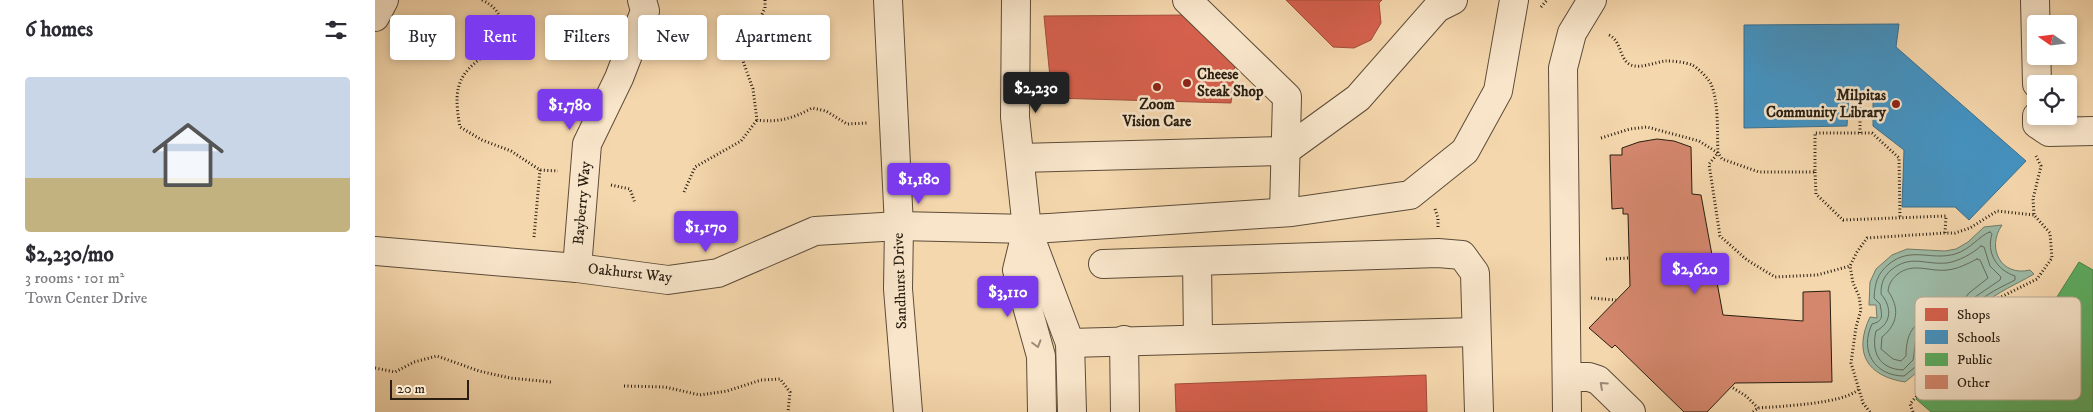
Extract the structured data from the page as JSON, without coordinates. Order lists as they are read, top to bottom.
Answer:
{
  "streets": {
    "street": ["Bayberry Way", "Oakhurst Way", "Sandhurst Drive"]
  },
  "crossings": [
    ["Bayberry Way", "Oakhurst Way"],
    ["Oakhurst Way", "Sandhurst Drive"]
  ],
  "places": ["Cheese Steak Shop", "Zoom Vision Care", "Milpitas Community Library"],
  "legend": [
    "Shops",
    "Schools",
    "Public",
    "Other"
  ],
  "scale_bar": "20 m",
  "north": "left",
  "page": {
    "heading": "6 homes",
    "chip": [
      "Buy",
      "Rent",
      "Filters",
      "New",
      "Apartment"
    ],
    "list": [
      {
        "name": "$2,230/mo",
        "note": "3 rooms · 101 m² · Town Center Drive"
      }
    ],
    "price": [
      "$2,230",
      "$1,780",
      "$1,180",
      "$1,170",
      "$2,620",
      "$3,110"
    ],
    "scale": "20 m"
  }
}
